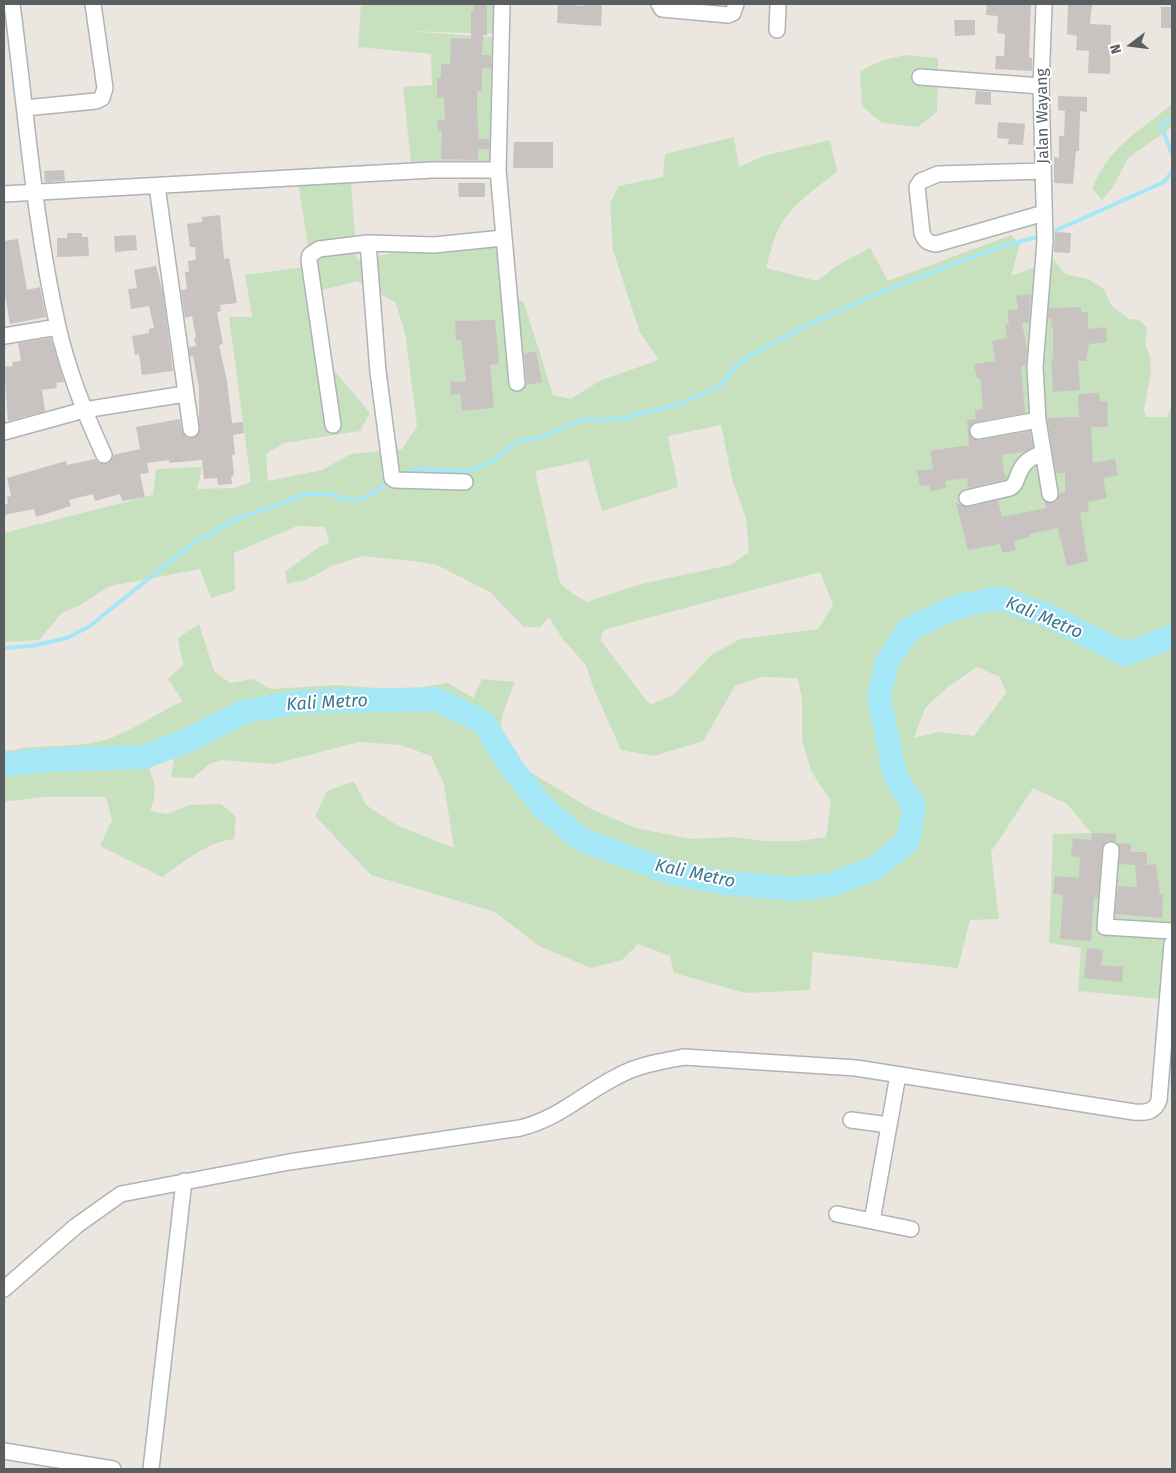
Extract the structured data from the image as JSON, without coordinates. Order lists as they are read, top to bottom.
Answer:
{
  "streets": {
    "street": ["Jalan Wayang"]
  },
  "water": ["Kali Metro"],
  "north": "left"
}
